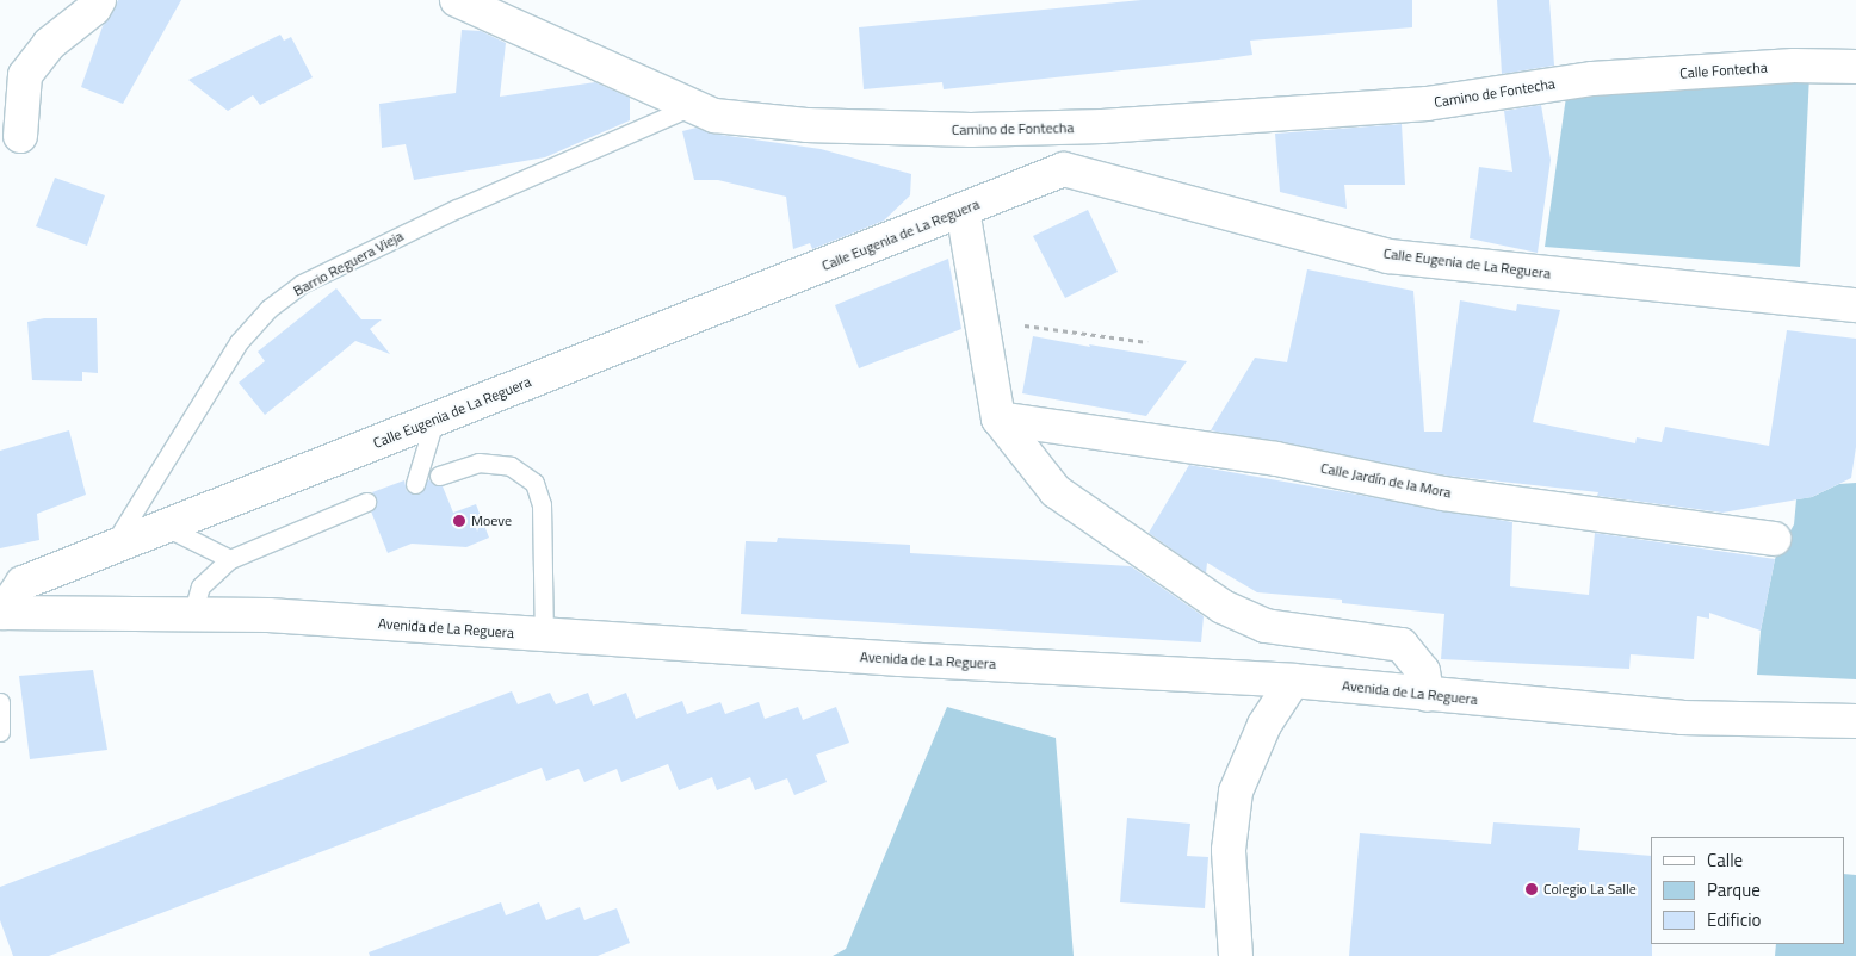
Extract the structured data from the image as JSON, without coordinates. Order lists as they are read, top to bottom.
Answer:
{
  "streets": {
    "street": [
      "Calle Fontecha",
      "Camino de Fontecha",
      "Calle Eugenia de La Reguera",
      "Calle Jardín de la Mora",
      "Avenida de La Reguera"
    ],
    "lane": ["Barrio Reguera Vieja"]
  },
  "crossings": [
    ["Calle Fontecha", "Camino de Fontecha"],
    ["Camino de Fontecha", "Barrio Reguera Vieja"],
    ["Calle Eugenia de La Reguera", "Barrio Reguera Vieja"],
    ["Calle Eugenia de La Reguera", "Avenida de La Reguera"]
  ],
  "places": ["Moeve", "Colegio La Salle"],
  "legend": ["Calle", "Parque", "Edificio"]
}
